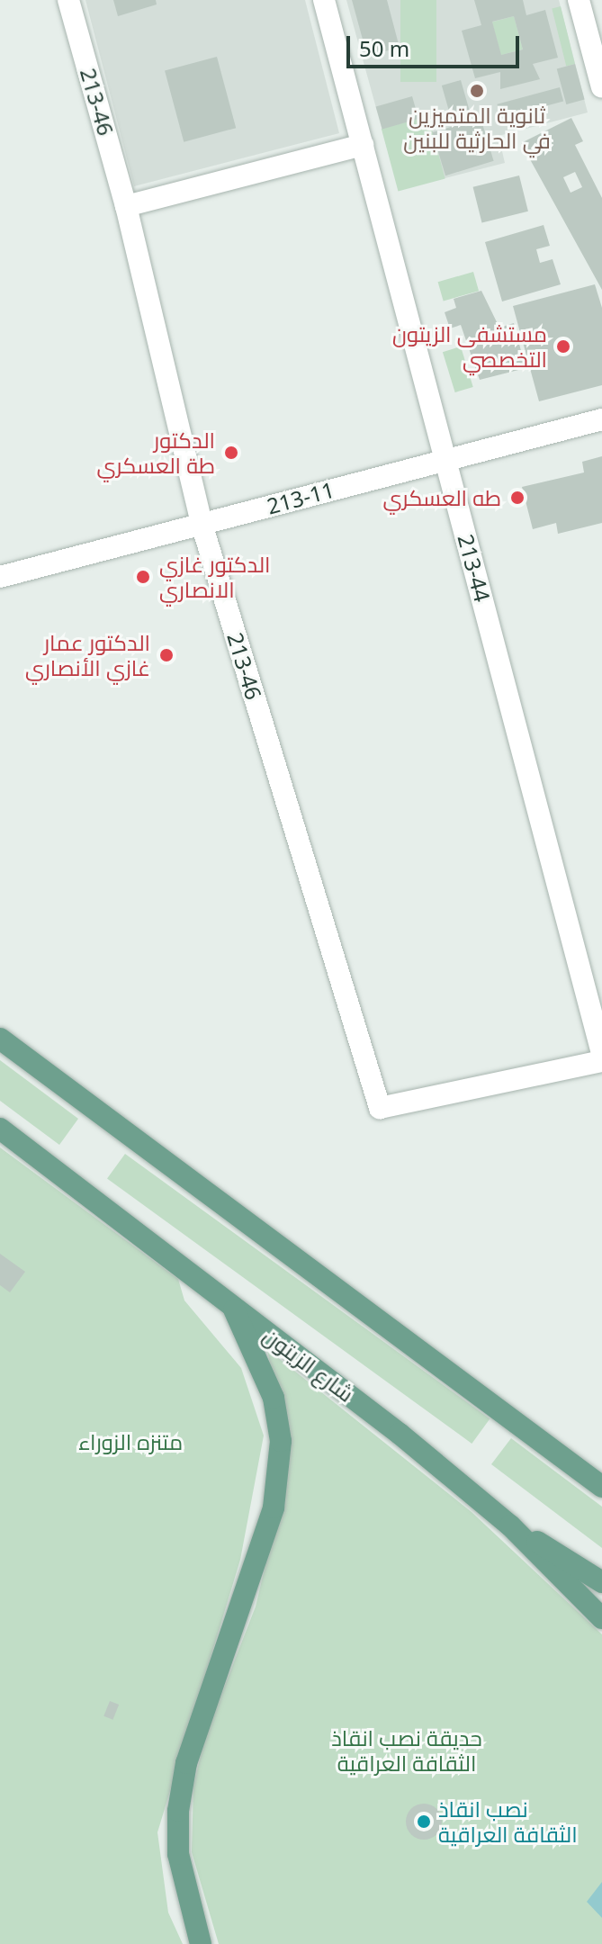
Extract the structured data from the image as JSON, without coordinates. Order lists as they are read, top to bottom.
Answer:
{
  "streets": {
    "main road": ["شارع الزيتون"],
    "street": ["213-46", "213-11", "213-44"]
  },
  "crossings": [
    ["213-46", "213-11"],
    ["213-11", "213-44"]
  ],
  "parks": ["متنزه الزوراء", "حديقة نصب انقاذ الثقافة العراقية"],
  "places": [
    "ثانوية المتميزين في الحارثية للبنين",
    "مستشفى الزيتون التخصصي",
    "الدكتور طة العسكري",
    "طه العسكري",
    "الدكتور غازي الانصاري",
    "الدكتور عمار غازي الأنصاري",
    "نصب انقاذ الثقافة العراقية"
  ],
  "scale_bar": "50 m"
}
